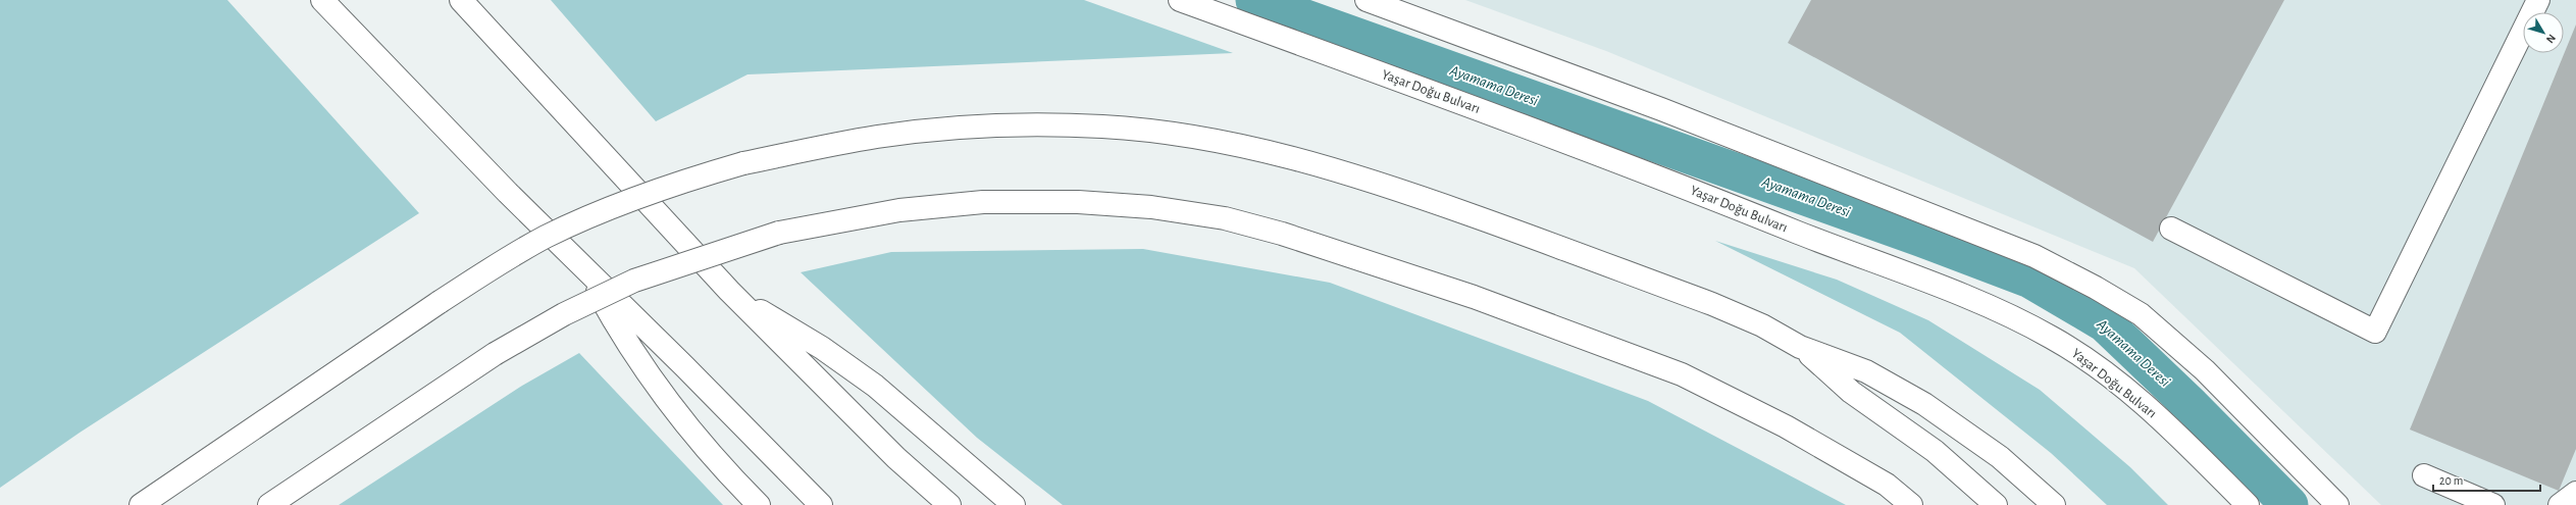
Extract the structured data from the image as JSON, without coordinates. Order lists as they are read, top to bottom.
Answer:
{
  "streets": {
    "main road": ["Yaşar Doğu Bulvarı"]
  },
  "water": ["Ayamama Deresi"],
  "scale_bar": "20 m",
  "north": "bottom right"
}
